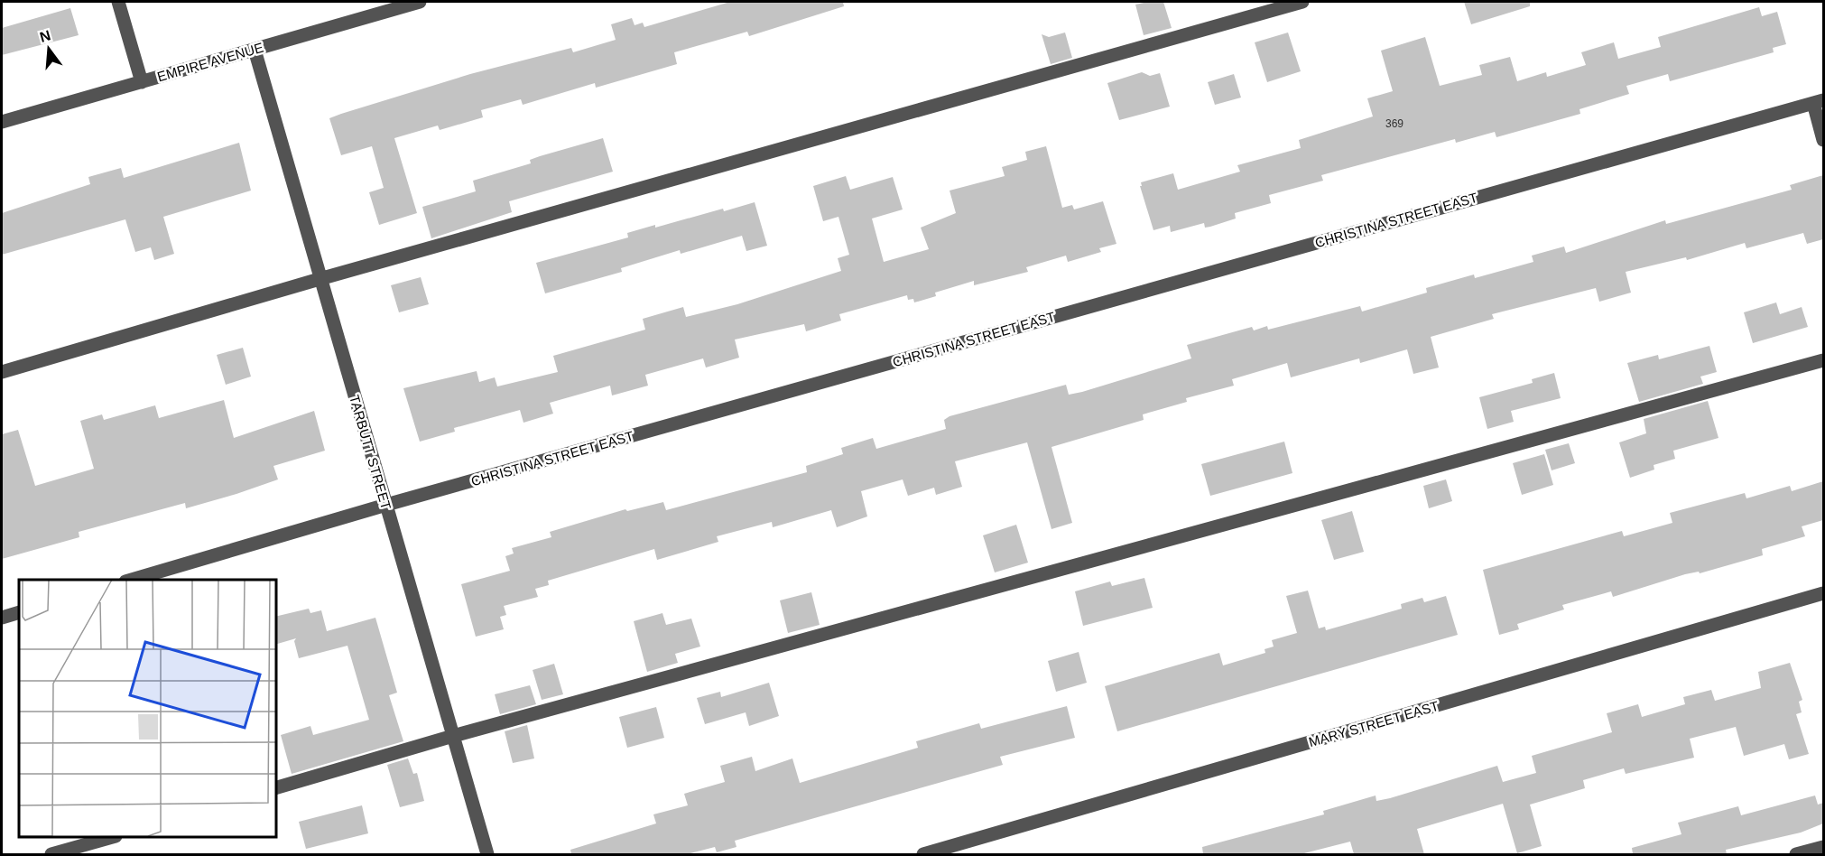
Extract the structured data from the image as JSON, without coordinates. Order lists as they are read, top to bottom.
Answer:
{
  "streets": {
    "street": [
      "EMPIRE AVENUE",
      "CHRISTINA STREET EAST",
      "TARBUTT STREET",
      "MARY STREET EAST"
    ]
  },
  "crossings": [
    ["EMPIRE AVENUE", "TARBUTT STREET"],
    ["CHRISTINA STREET EAST", "TARBUTT STREET"]
  ],
  "house_numbers": ["369"],
  "north": "top"
}
